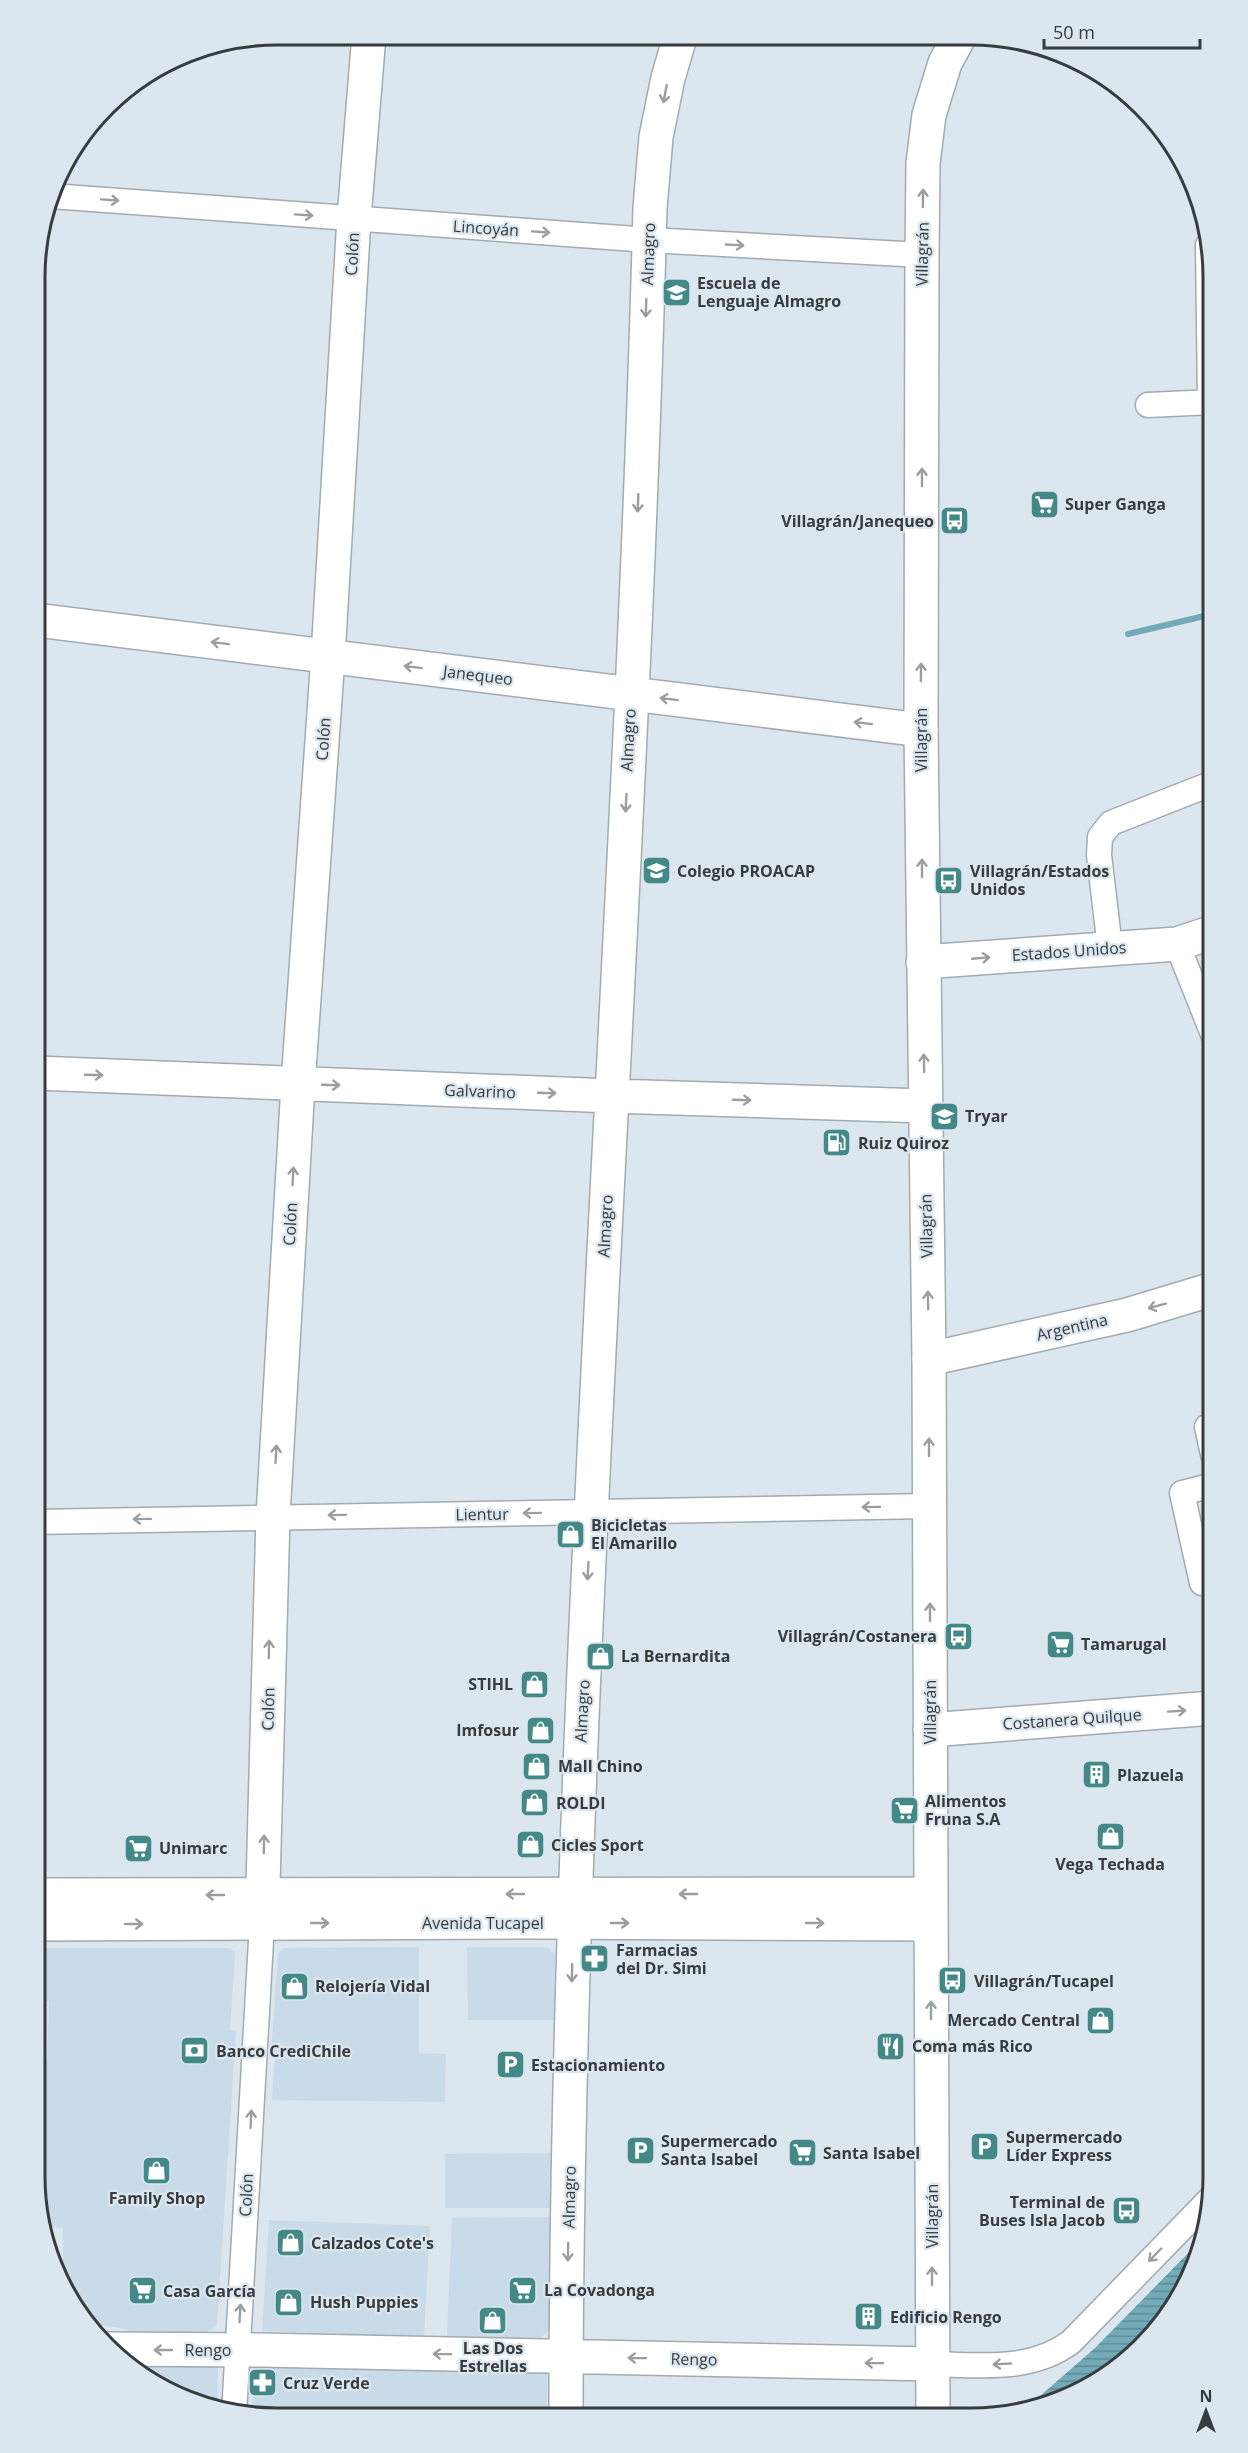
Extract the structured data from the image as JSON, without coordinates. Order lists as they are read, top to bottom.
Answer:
{
  "streets": {
    "main road": [
      "Colón",
      "Almagro",
      "Villagrán",
      "Janequeo",
      "Estados Unidos",
      "Galvarino",
      "Argentina",
      "Costanera Quilque",
      "Avenida Tucapel",
      "Rengo"
    ],
    "street": ["Lincoyán", "Lientur"]
  },
  "crossings": [
    ["Lincoyán", "Colón"],
    ["Lincoyán", "Almagro"],
    ["Lincoyán", "Villagrán"],
    ["Colón", "Janequeo"],
    ["Colón", "Galvarino"],
    ["Colón", "Lientur"],
    ["Colón", "Avenida Tucapel"],
    ["Colón", "Rengo"],
    ["Almagro", "Janequeo"],
    ["Almagro", "Galvarino"],
    ["Almagro", "Lientur"],
    ["Almagro", "Avenida Tucapel"],
    ["Almagro", "Rengo"],
    ["Villagrán", "Janequeo"],
    ["Villagrán", "Estados Unidos"],
    ["Villagrán", "Galvarino"],
    ["Villagrán", "Argentina"],
    ["Villagrán", "Lientur"],
    ["Villagrán", "Costanera Quilque"],
    ["Villagrán", "Avenida Tucapel"],
    ["Villagrán", "Rengo"]
  ],
  "one_way": [
    "Lincoyán",
    "Colón",
    "Almagro",
    "Villagrán",
    "Janequeo",
    "Estados Unidos",
    "Galvarino",
    "Argentina",
    "Lientur",
    "Costanera Quilque",
    "Rengo"
  ],
  "places": {
    "school or university": ["Escuela de Lenguaje Almagro", "Colegio PROACAP", "Tryar"],
    "supermarket": [
      "Super Ganga",
      "Tamarugal",
      "Alimentos Fruna S.A",
      "Unimarc",
      "Santa Isabel",
      "La Covadonga",
      "Casa García"
    ],
    "bus stop": [
      "Villagrán/Janequeo",
      "Villagrán/Estados Unidos",
      "Villagrán/Costanera",
      "Villagrán/Tucapel",
      "Terminal de Buses Isla Jacob"
    ],
    "fuel station": ["Ruiz Quiroz"],
    "shop": [
      "Bicicletas El Amarillo",
      "La Bernardita",
      "STIHL",
      "Imfosur",
      "Mall Chino",
      "ROLDI",
      "Vega Techada",
      "Cicles Sport",
      "Relojería Vidal",
      "Mercado Central",
      "Family Shop",
      "Calzados Cote's",
      "Hush Puppies",
      "Las Dos Estrellas"
    ],
    "building": ["Plazuela", "Edificio Rengo"],
    "pharmacy": ["Farmacias del Dr. Simi", "Cruz Verde"],
    "restaurant": ["Coma más Rico"],
    "bank": ["Banco CrediChile"],
    "parking": ["Estacionamiento", "Supermercado Líder Express", "Supermercado Santa Isabel"]
  },
  "scale_bar": "50 m",
  "north": "top"
}
